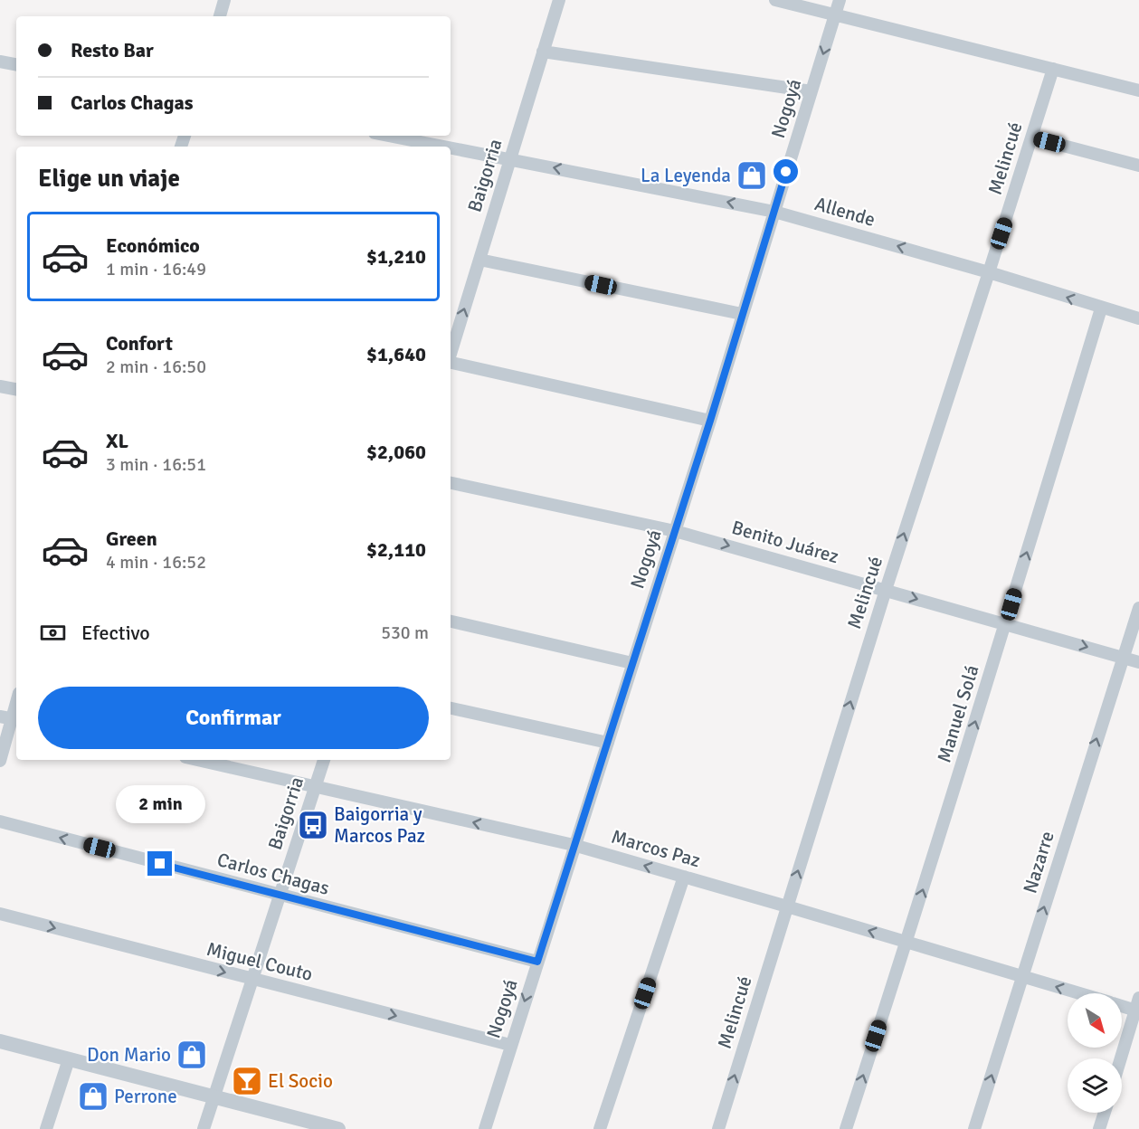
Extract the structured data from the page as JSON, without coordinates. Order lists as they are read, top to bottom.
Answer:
{
  "streets": {
    "street": [
      "Nogoyá",
      "Melincué",
      "Baigorria",
      "Allende",
      "Benito Juárez",
      "Manuel Solá",
      "Marcos Paz",
      "Nazarre",
      "Carlos Chagas",
      "Miguel Couto"
    ]
  },
  "crossings": [
    ["Nogoyá", "Allende"],
    ["Nogoyá", "Benito Juárez"],
    ["Nogoyá", "Marcos Paz"],
    ["Nogoyá", "Carlos Chagas"],
    ["Nogoyá", "Miguel Couto"],
    ["Melincué", "Allende"],
    ["Melincué", "Benito Juárez"],
    ["Melincué", "Marcos Paz"],
    ["Baigorria", "Allende"],
    ["Baigorria", "Marcos Paz"],
    ["Baigorria", "Carlos Chagas"],
    ["Baigorria", "Miguel Couto"],
    ["Allende", "Manuel Solá"],
    ["Benito Juárez", "Manuel Solá"],
    ["Benito Juárez", "Nazarre"],
    ["Manuel Solá", "Marcos Paz"],
    ["Marcos Paz", "Nazarre"]
  ],
  "one_way": [
    "Melincué",
    "Benito Juárez",
    "Manuel Solá",
    "Marcos Paz",
    "Nazarre",
    "Carlos Chagas",
    "Miguel Couto"
  ],
  "places": {
    "shop": ["La Leyenda", "Don Mario", "Perrone"],
    "bus stop": ["Baigorria y Marcos Paz"],
    "bar": ["El Socio"]
  },
  "north": "bottom right",
  "page": {
    "banner": ["Resto Bar", "Carlos Chagas"],
    "heading": "Elige un viaje",
    "list": [
      {
        "name": "Económico",
        "note": "1 min · 16:49",
        "value": "$1,210"
      },
      {
        "name": "Confort",
        "note": "2 min · 16:50",
        "value": "$1,640"
      },
      {
        "name": "XL",
        "note": "3 min · 16:51",
        "value": "$2,060"
      },
      {
        "name": "Green",
        "note": "4 min · 16:52",
        "value": "$2,110"
      }
    ],
    "pay": ["Efectivo", "530 m"],
    "buttons": "Confirmar",
    "bubble": "2 min"
  }
}
